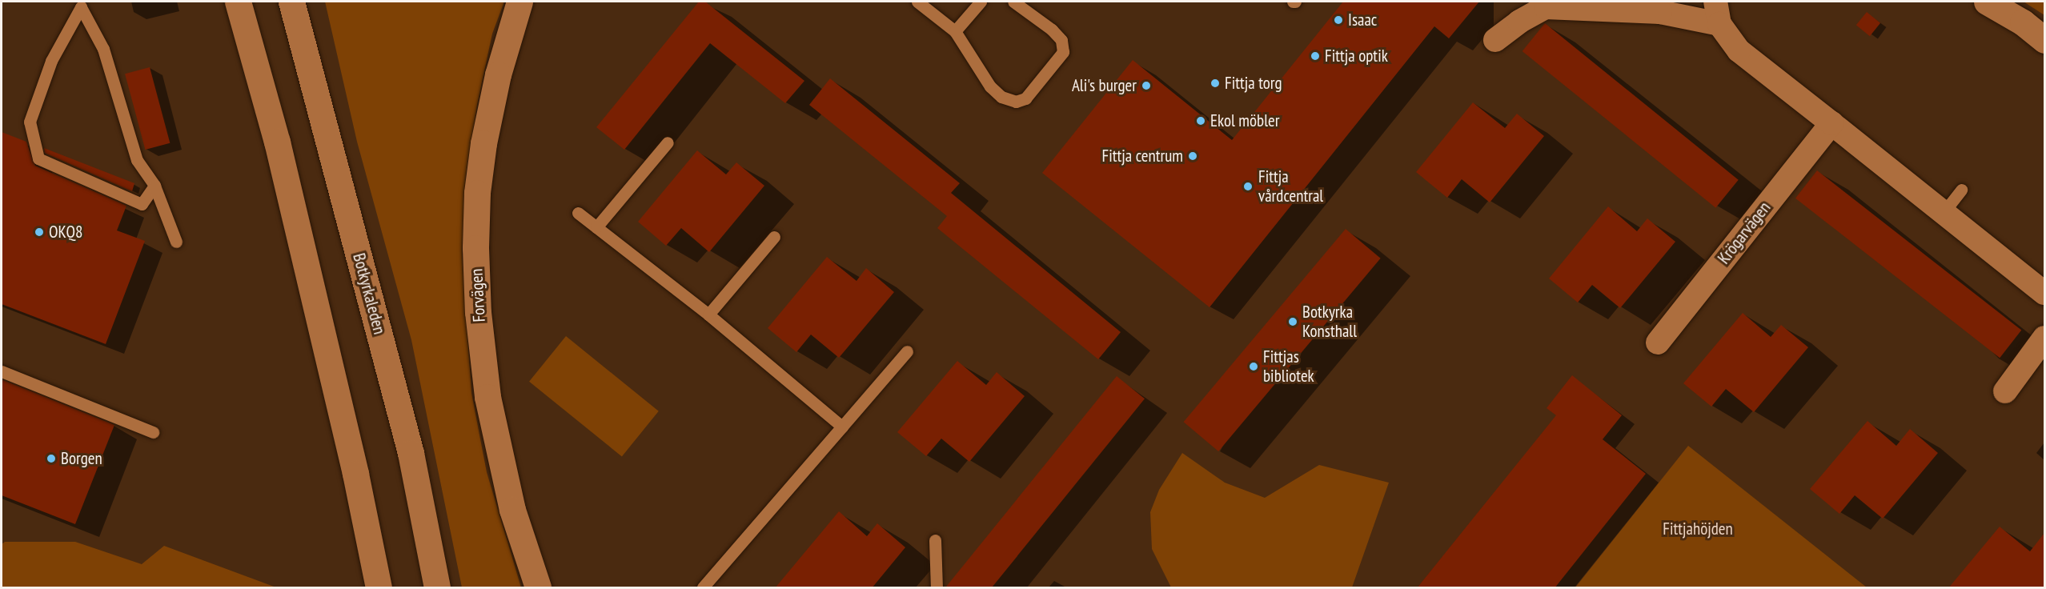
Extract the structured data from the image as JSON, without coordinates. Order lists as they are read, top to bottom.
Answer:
{
  "streets": {
    "main road": ["Botkyrkaleden", "Forvägen"],
    "street": ["Krögarvägen"]
  },
  "parks": ["Fittjahöjden"],
  "places": [
    "Isaac",
    "Fittja optik",
    "Fittja torg",
    "Ali's burger",
    "Ekol möbler",
    "Fittja centrum",
    "Fittja vårdcentral",
    "OKQ8",
    "Botkyrka Konsthall",
    "Fittjas bibliotek",
    "Borgen"
  ]
}
